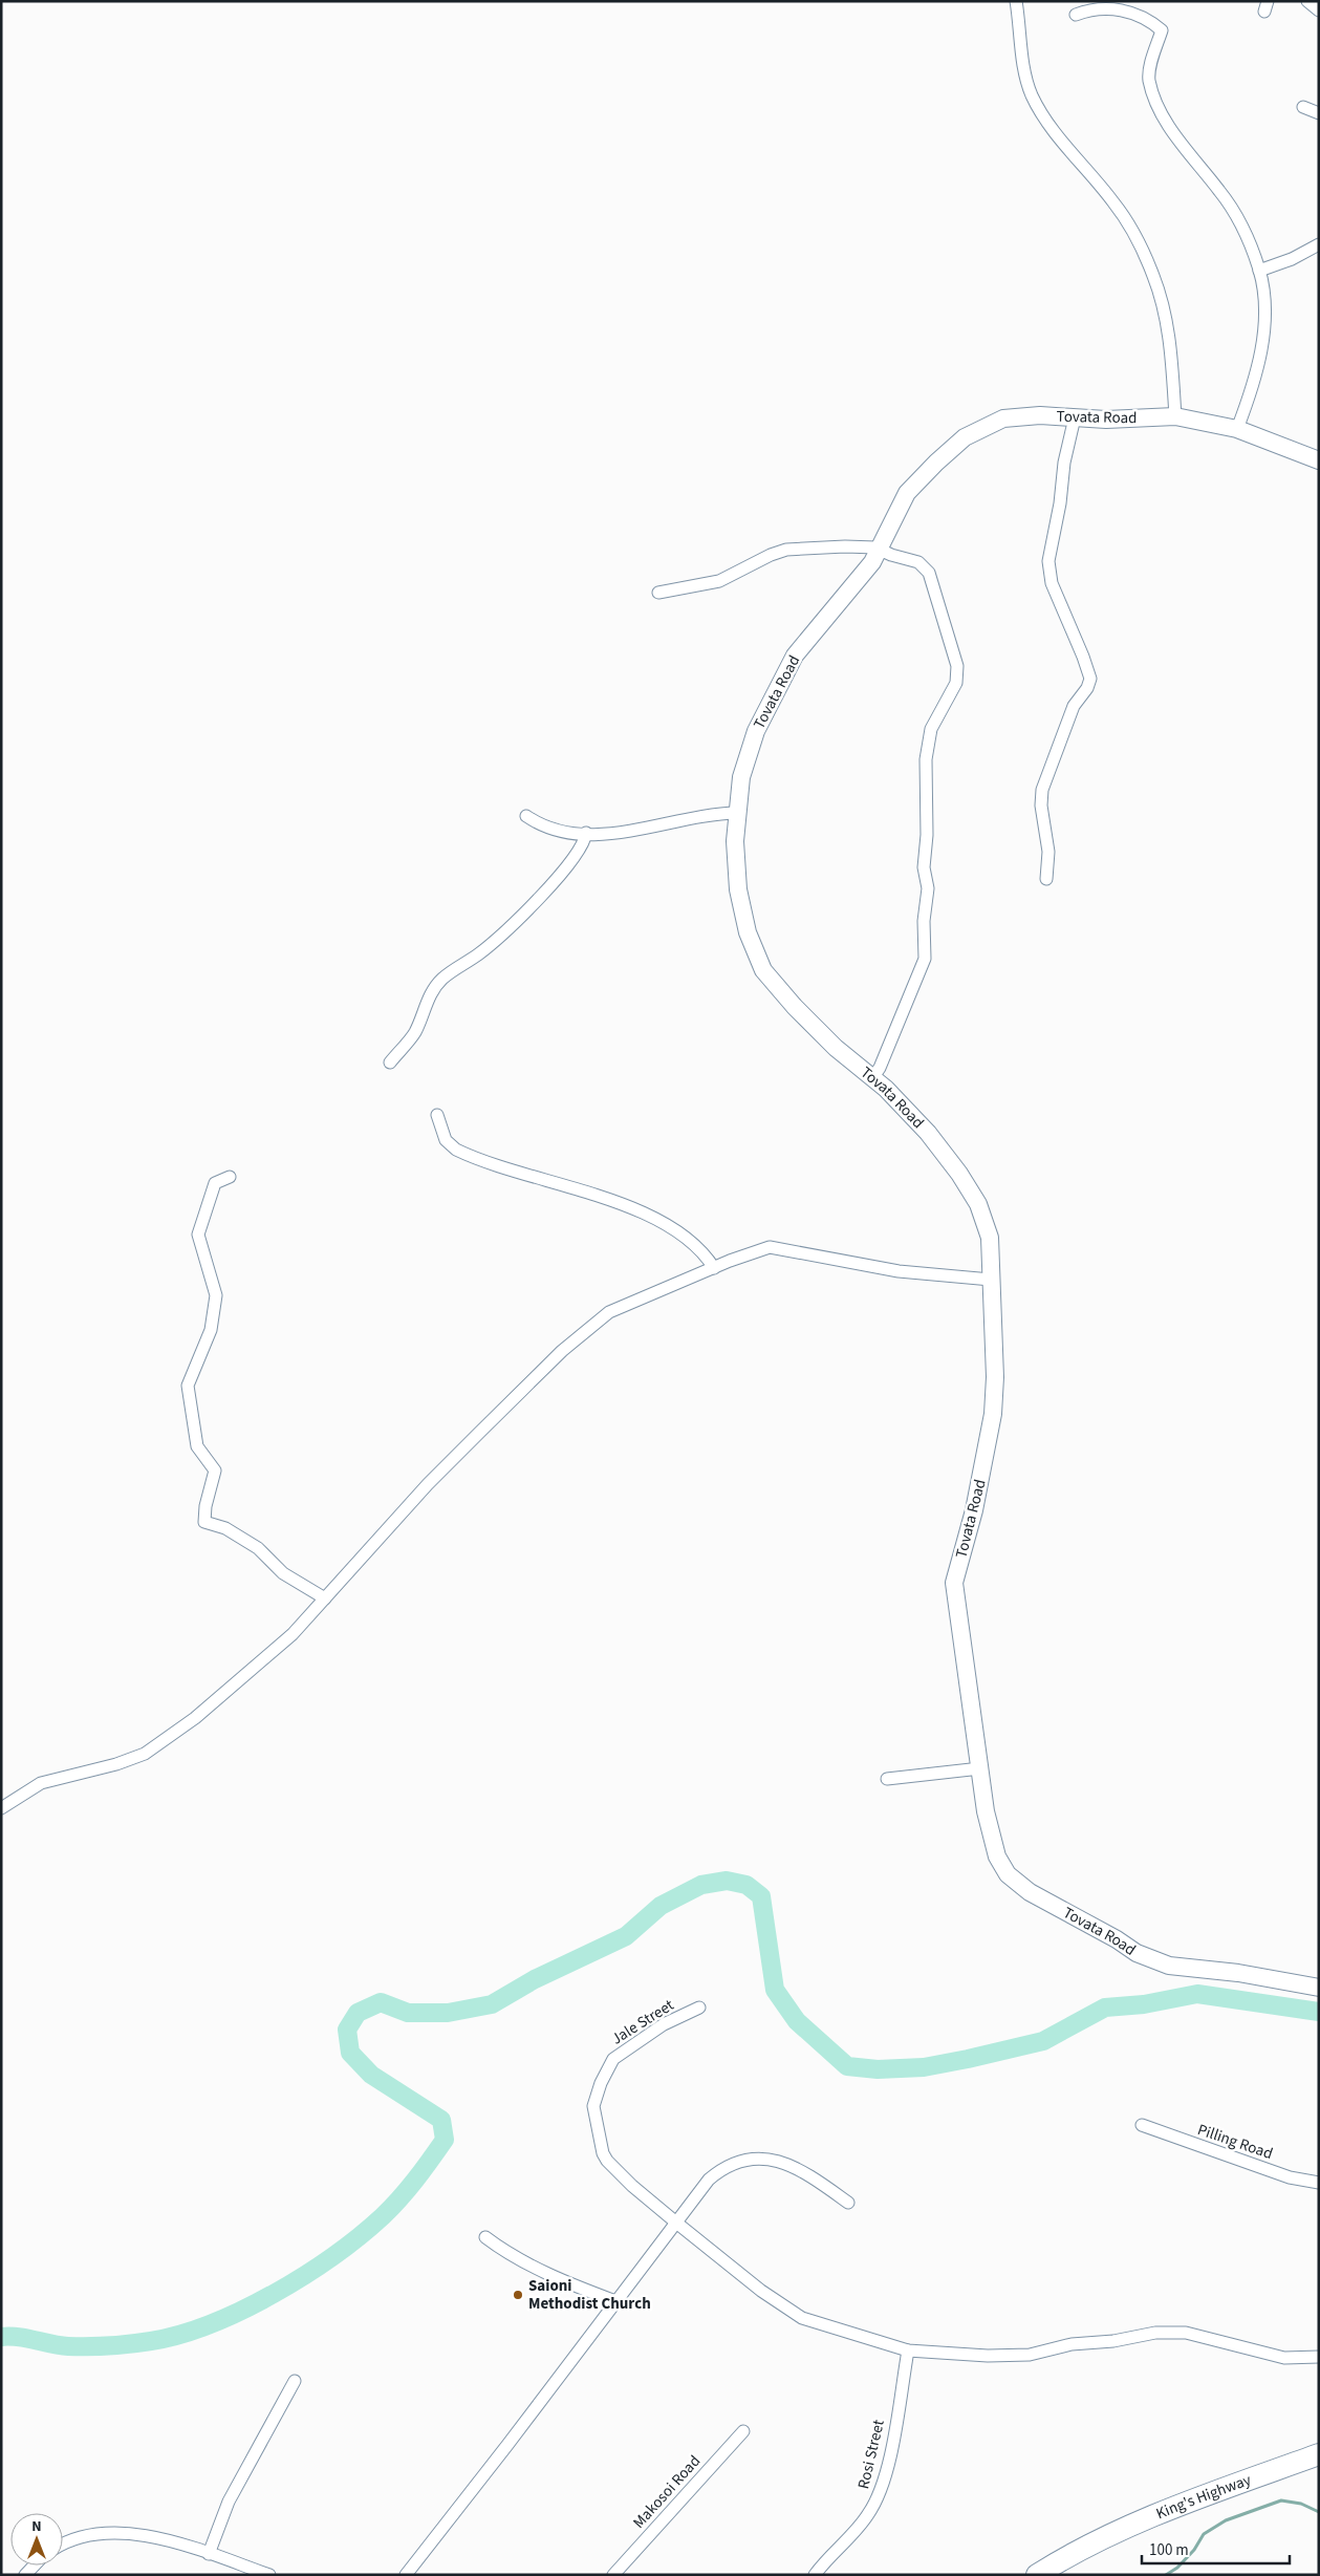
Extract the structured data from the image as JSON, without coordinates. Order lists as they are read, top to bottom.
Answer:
{
  "streets": {
    "highway": ["King's Highway"],
    "street": [
      "Tovata Road",
      "Jale Street",
      "Pilling Road",
      "Rosi Street",
      "Makosoi Road"
    ]
  },
  "crossings": [
    ["Jale Street", "Rosi Street"]
  ],
  "places": ["Saioni Methodist Church"],
  "scale_bar": "100 m",
  "north": "top"
}
